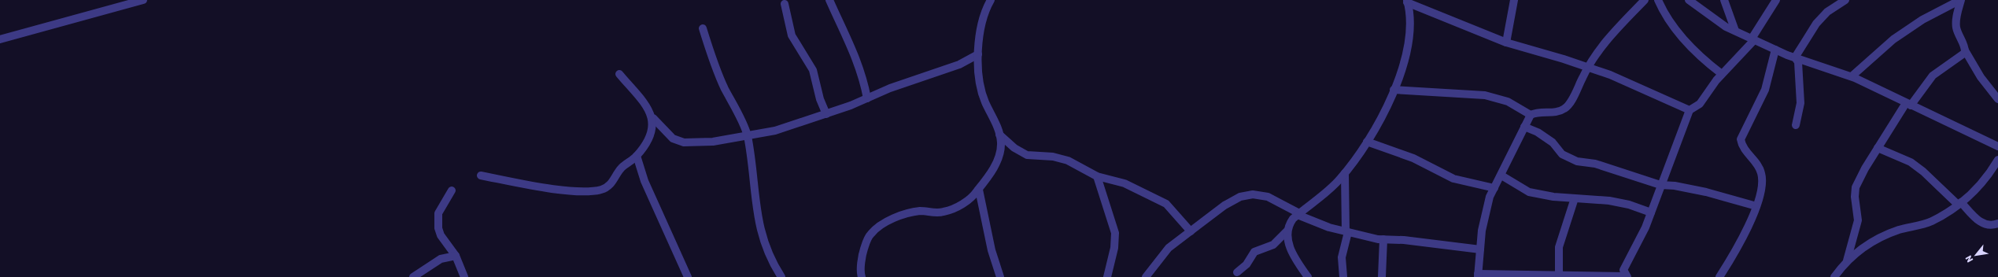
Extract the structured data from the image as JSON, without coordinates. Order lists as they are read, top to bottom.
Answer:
{
  "north": "bottom left"
}
